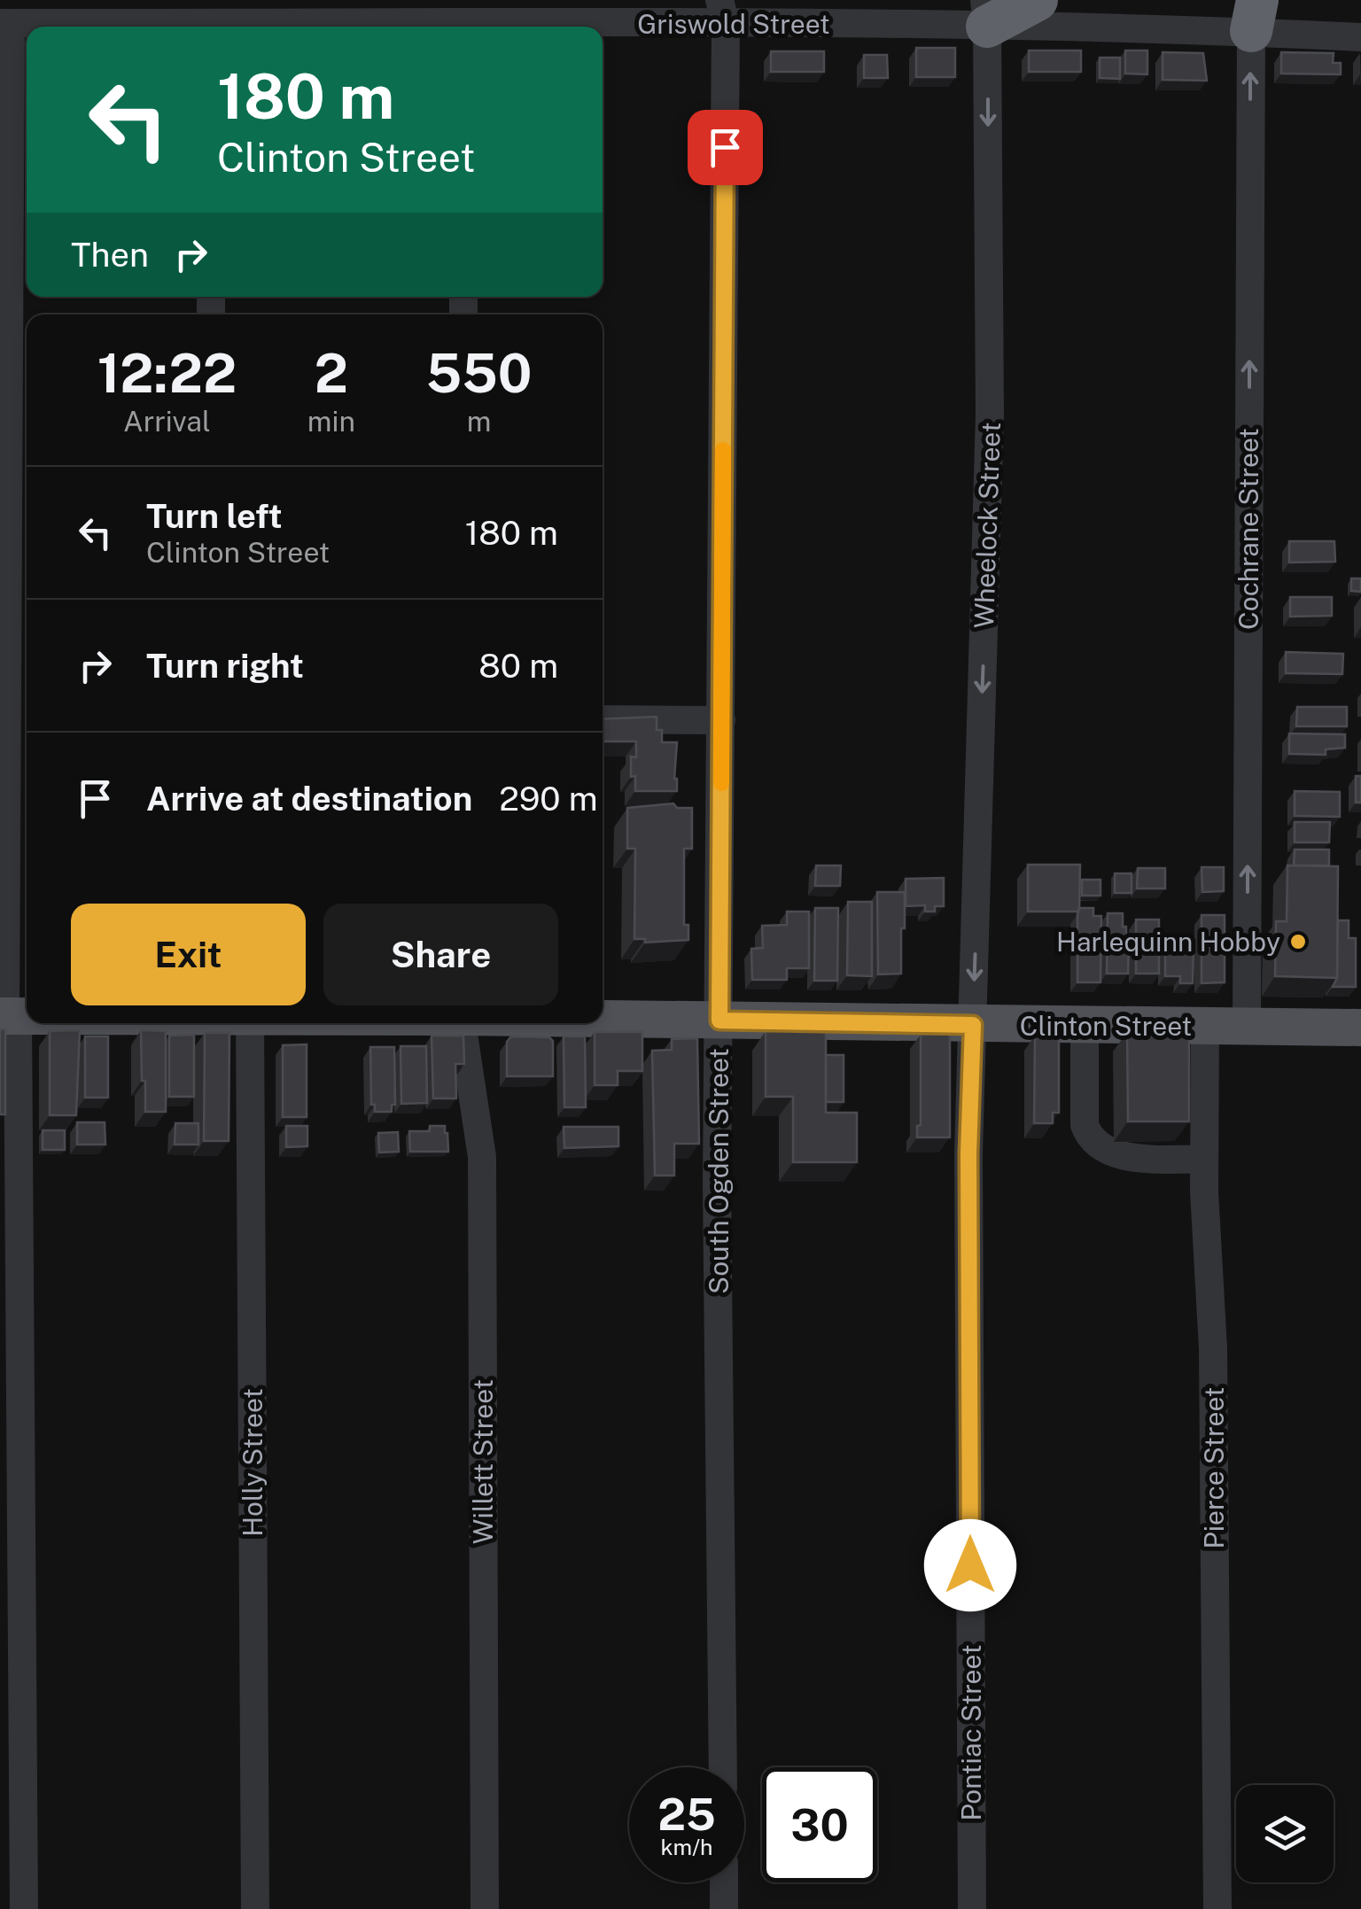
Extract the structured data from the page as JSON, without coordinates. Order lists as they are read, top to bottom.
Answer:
{
  "streets": {
    "main road": ["Clinton Street"],
    "street": [
      "Griswold Street",
      "Wheelock Street",
      "Cochrane Street",
      "South Ogden Street",
      "Willett Street",
      "Holly Street",
      "Pierce Street",
      "Pontiac Street"
    ]
  },
  "crossings": [
    ["Griswold Street", "Wheelock Street"],
    ["Griswold Street", "Cochrane Street"],
    ["Griswold Street", "South Ogden Street"],
    ["Wheelock Street", "Clinton Street"],
    ["Wheelock Street", "Pontiac Street"],
    ["Cochrane Street", "Clinton Street"],
    ["Clinton Street", "South Ogden Street"],
    ["Clinton Street", "Pierce Street"],
    ["Clinton Street", "Pontiac Street"]
  ],
  "one_way": ["Wheelock Street", "Cochrane Street"],
  "places": ["Harlequinn Hobby"],
  "page": {
    "turn": ["180 m", "Clinton Street"],
    "then": "Then",
    "eta": [
      "12:22",
      "Arrival",
      "2",
      "min",
      "550",
      "m"
    ],
    "list": [
      {
        "name": "Turn left",
        "note": "Clinton Street",
        "value": "180 m"
      },
      {
        "name": "Turn right",
        "value": "80 m"
      },
      {
        "name": "Arrive at destination",
        "value": "290 m"
      }
    ],
    "buttons": ["Exit", "Share"],
    "speed": "25 km/h",
    "limit": "30"
  }
}
